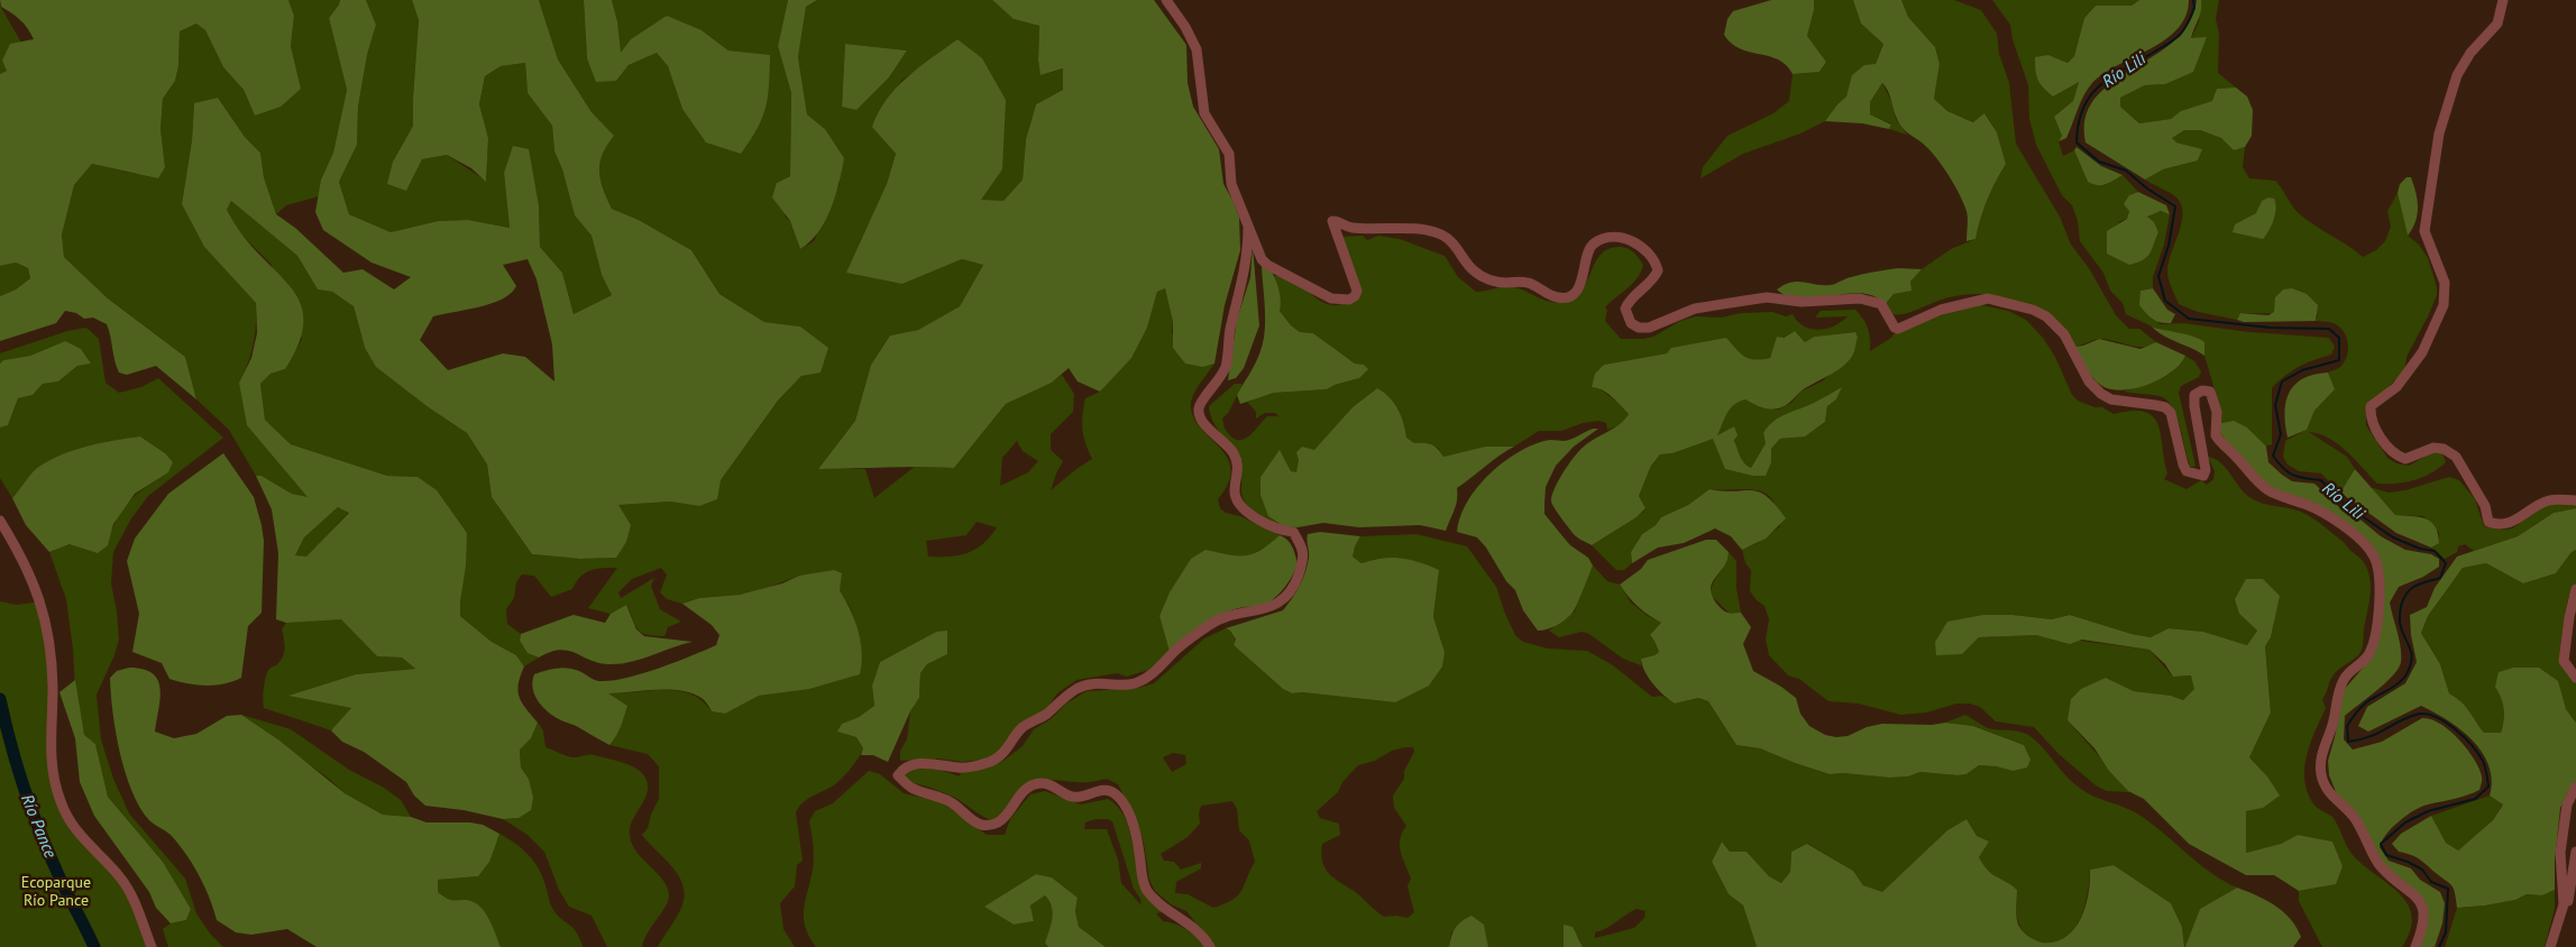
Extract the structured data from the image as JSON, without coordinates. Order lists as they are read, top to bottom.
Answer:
{
  "water": ["Río Lili", "Río Pance"],
  "parks": ["Ecoparque Río Pance"]
}
